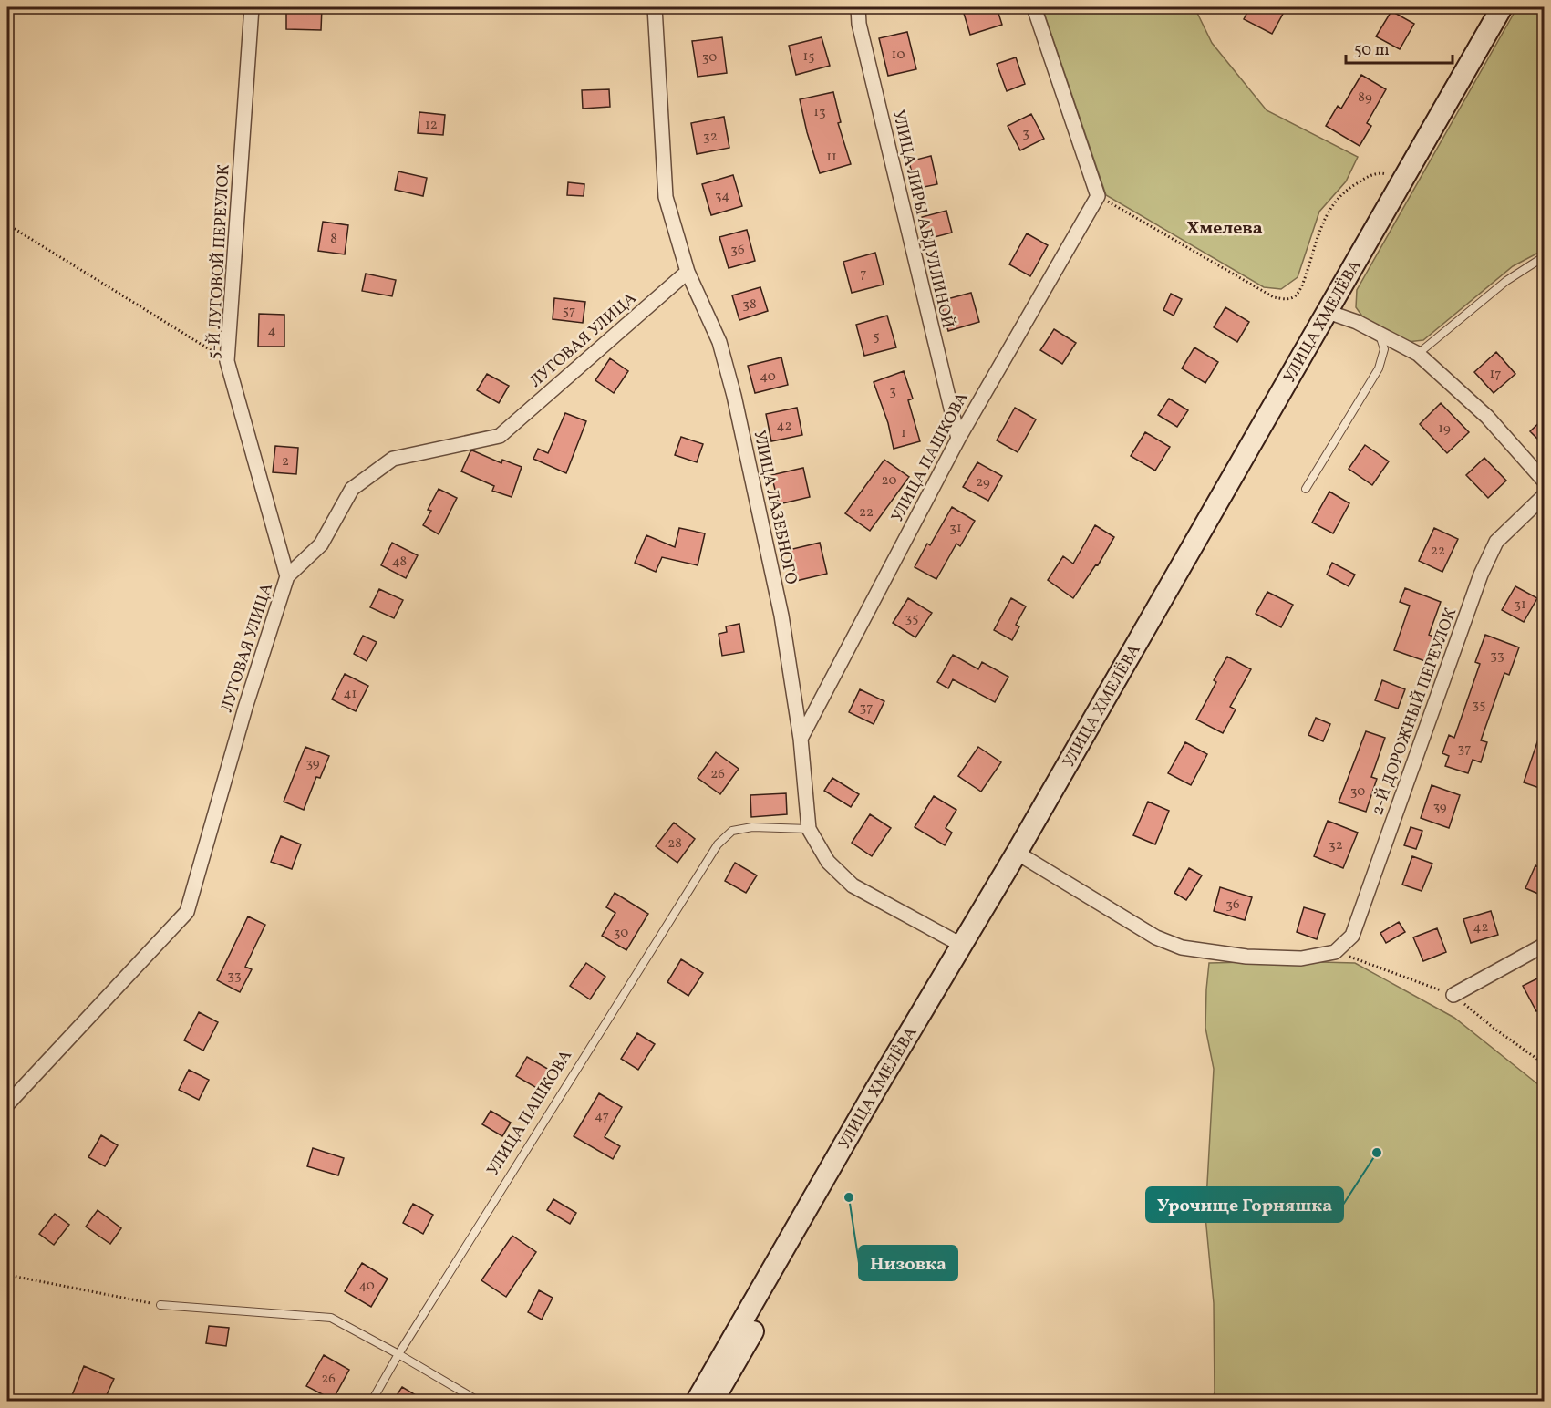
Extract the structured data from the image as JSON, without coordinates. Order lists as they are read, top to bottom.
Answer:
{
  "streets": {
    "main road": ["УЛИЦА ХМЕЛЁВА"],
    "street": [
      "УЛИЦА ЛИРЫ АБДУЛЛИНОЙ",
      "5-Й ЛУГОВОЙ ПЕРЕУЛОК",
      "ЛУГОВАЯ УЛИЦА",
      "УЛИЦА ПАШКОВА",
      "УЛИЦА ЛАЗЕБНОГО",
      "2-Й ДОРОЖНЫЙ ПЕРЕУЛОК"
    ]
  },
  "crossings": [
    ["УЛИЦА ЛИРЫ АБДУЛЛИНОЙ", "УЛИЦА ПАШКОВА"],
    ["5-Й ЛУГОВОЙ ПЕРЕУЛОК", "ЛУГОВАЯ УЛИЦА"],
    ["УЛИЦА ХМЕЛЁВА", "УЛИЦА ЛАЗЕБНОГО"],
    ["ЛУГОВАЯ УЛИЦА", "УЛИЦА ЛАЗЕБНОГО"],
    ["УЛИЦА ПАШКОВА", "УЛИЦА ЛАЗЕБНОГО"]
  ],
  "districts": ["Хмелева"],
  "places": ["Урочище Горняшка", "Низовка"],
  "house_numbers": [
    "10",
    "15",
    "30",
    "89",
    "13",
    "12",
    "3",
    "32",
    "11",
    "34",
    "8",
    "36",
    "7",
    "38",
    "57",
    "4",
    "5",
    "17",
    "40",
    "3",
    "42",
    "19",
    "1",
    "2",
    "20",
    "29",
    "22",
    "31",
    "22",
    "48",
    "31",
    "35",
    "33",
    "41",
    "35",
    "37",
    "37",
    "39",
    "26",
    "30",
    "39",
    "28",
    "32",
    "36",
    "42",
    "30",
    "33",
    "47",
    "40",
    "26"
  ],
  "scale_bar": "50 m"
}
